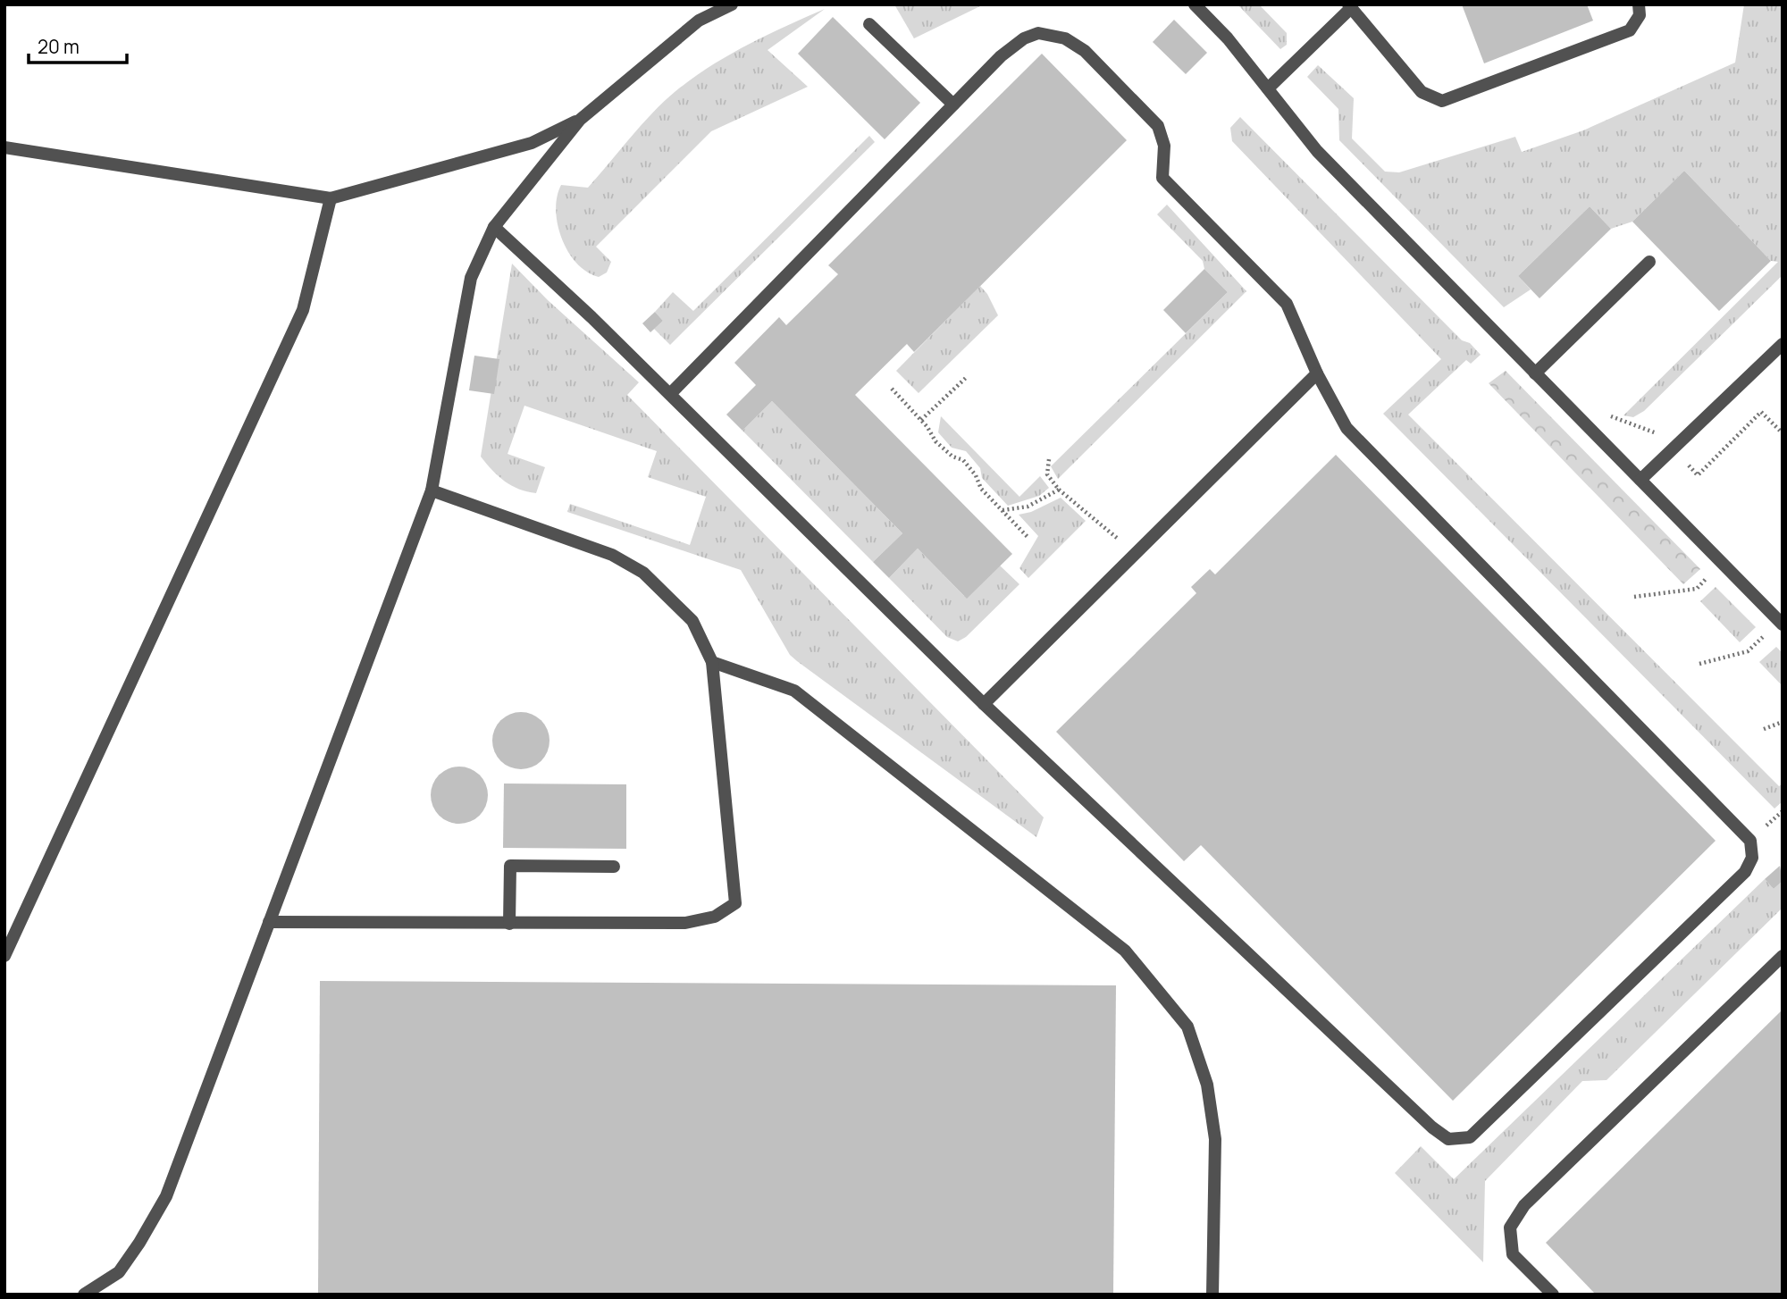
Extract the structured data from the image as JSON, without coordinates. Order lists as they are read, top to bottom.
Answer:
{
  "scale_bar": "20 m"
}
